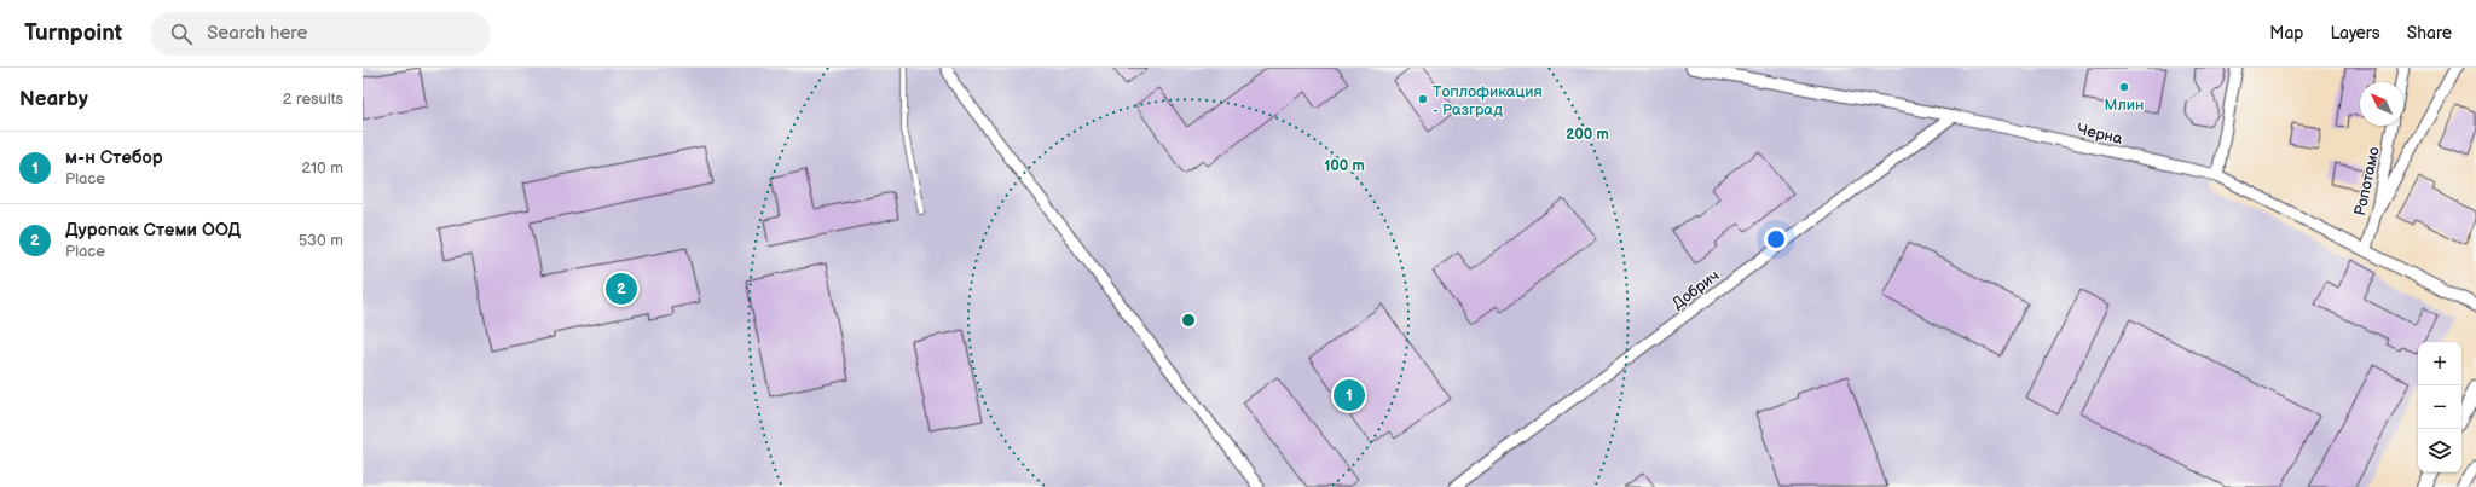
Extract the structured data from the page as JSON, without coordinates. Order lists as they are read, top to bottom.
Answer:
{
  "streets": {
    "street": ["Черна", "Ропотамо", "Добрич"]
  },
  "crossings": [
    ["Черна", "Ропотамо"],
    ["Черна", "Добрич"]
  ],
  "places": ["Млин", "Топлофикация - Разград"],
  "north": "top left",
  "page": {
    "header": "Turnpoint",
    "search": "Search here",
    "nav": ["Map", "Layers", "Share"],
    "heading": ["Nearby", "2 results"],
    "list": [
      {
        "mark": "1",
        "name": "м-н Стебор",
        "note": "Place",
        "value": "210 m"
      },
      {
        "mark": "2",
        "name": "Дуропак Стеми ООД",
        "note": "Place",
        "value": "530 m"
      }
    ],
    "pins": ["2", "1"],
    "map_buttons": ["+", "−"]
  },
  "rings": ["200 m", "100 m"]
}
